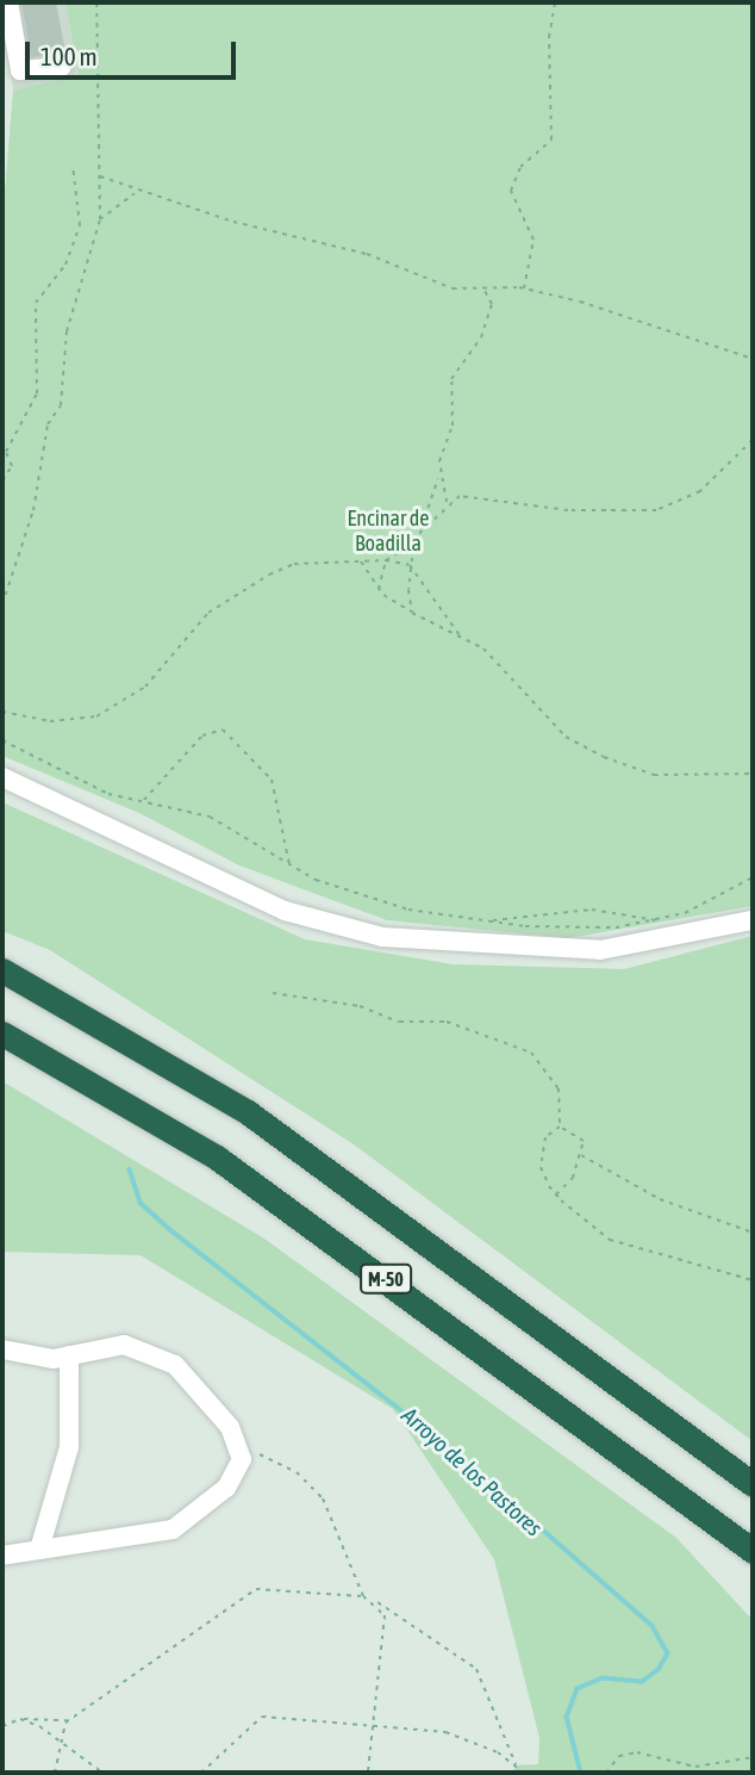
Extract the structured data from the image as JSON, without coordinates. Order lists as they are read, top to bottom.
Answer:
{
  "streets": {
    "highway": ["M-50"]
  },
  "water": ["Arroyo de los Pastores"],
  "parks": ["Encinar de Boadilla"],
  "scale_bar": "100 m"
}
